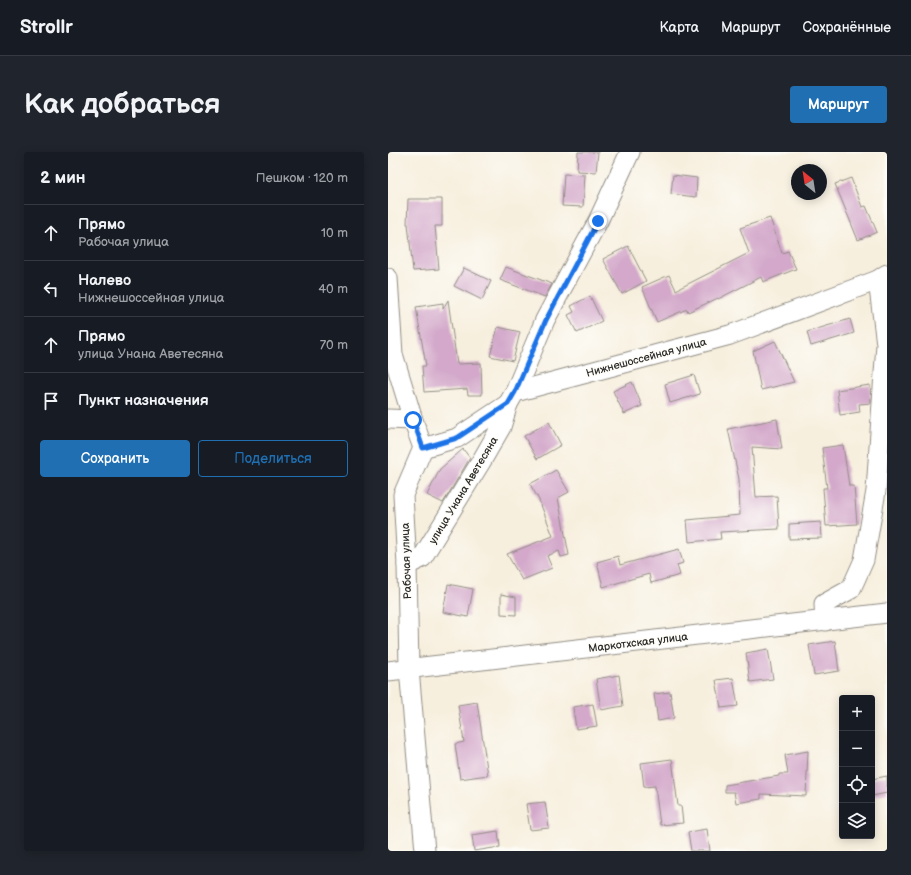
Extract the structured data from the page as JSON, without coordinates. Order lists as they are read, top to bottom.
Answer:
{
  "streets": {
    "street": [
      "Нижнешоссейная улица",
      "улица Унана Аветесяна",
      "Рабочая улица",
      "Маркотхская улица"
    ]
  },
  "crossings": [
    ["Нижнешоссейная улица", "улица Унана Аветесяна"],
    ["Нижнешоссейная улица", "Рабочая улица"],
    ["улица Унана Аветесяна", "Рабочая улица"],
    ["Рабочая улица", "Маркотхская улица"]
  ],
  "north": "top left",
  "page": {
    "header": "Strollr",
    "nav": ["Карта", "Маршрут", "Сохранённые"],
    "buttons": [
      "Маршрут",
      ["Сохранить", "Поделиться"]
    ],
    "title": "Как добраться",
    "heading": ["2 мин", "Пешком · 120 m"],
    "list": [
      ["Прямо", "Рабочая улица", "10 m"],
      ["Налево", "Нижнешоссейная улица", "40 m"],
      ["Прямо", "улица Унана Аветесяна", "70 m"],
      "Пункт назначения"
    ],
    "map_buttons": ["+", "−"]
  }
}
